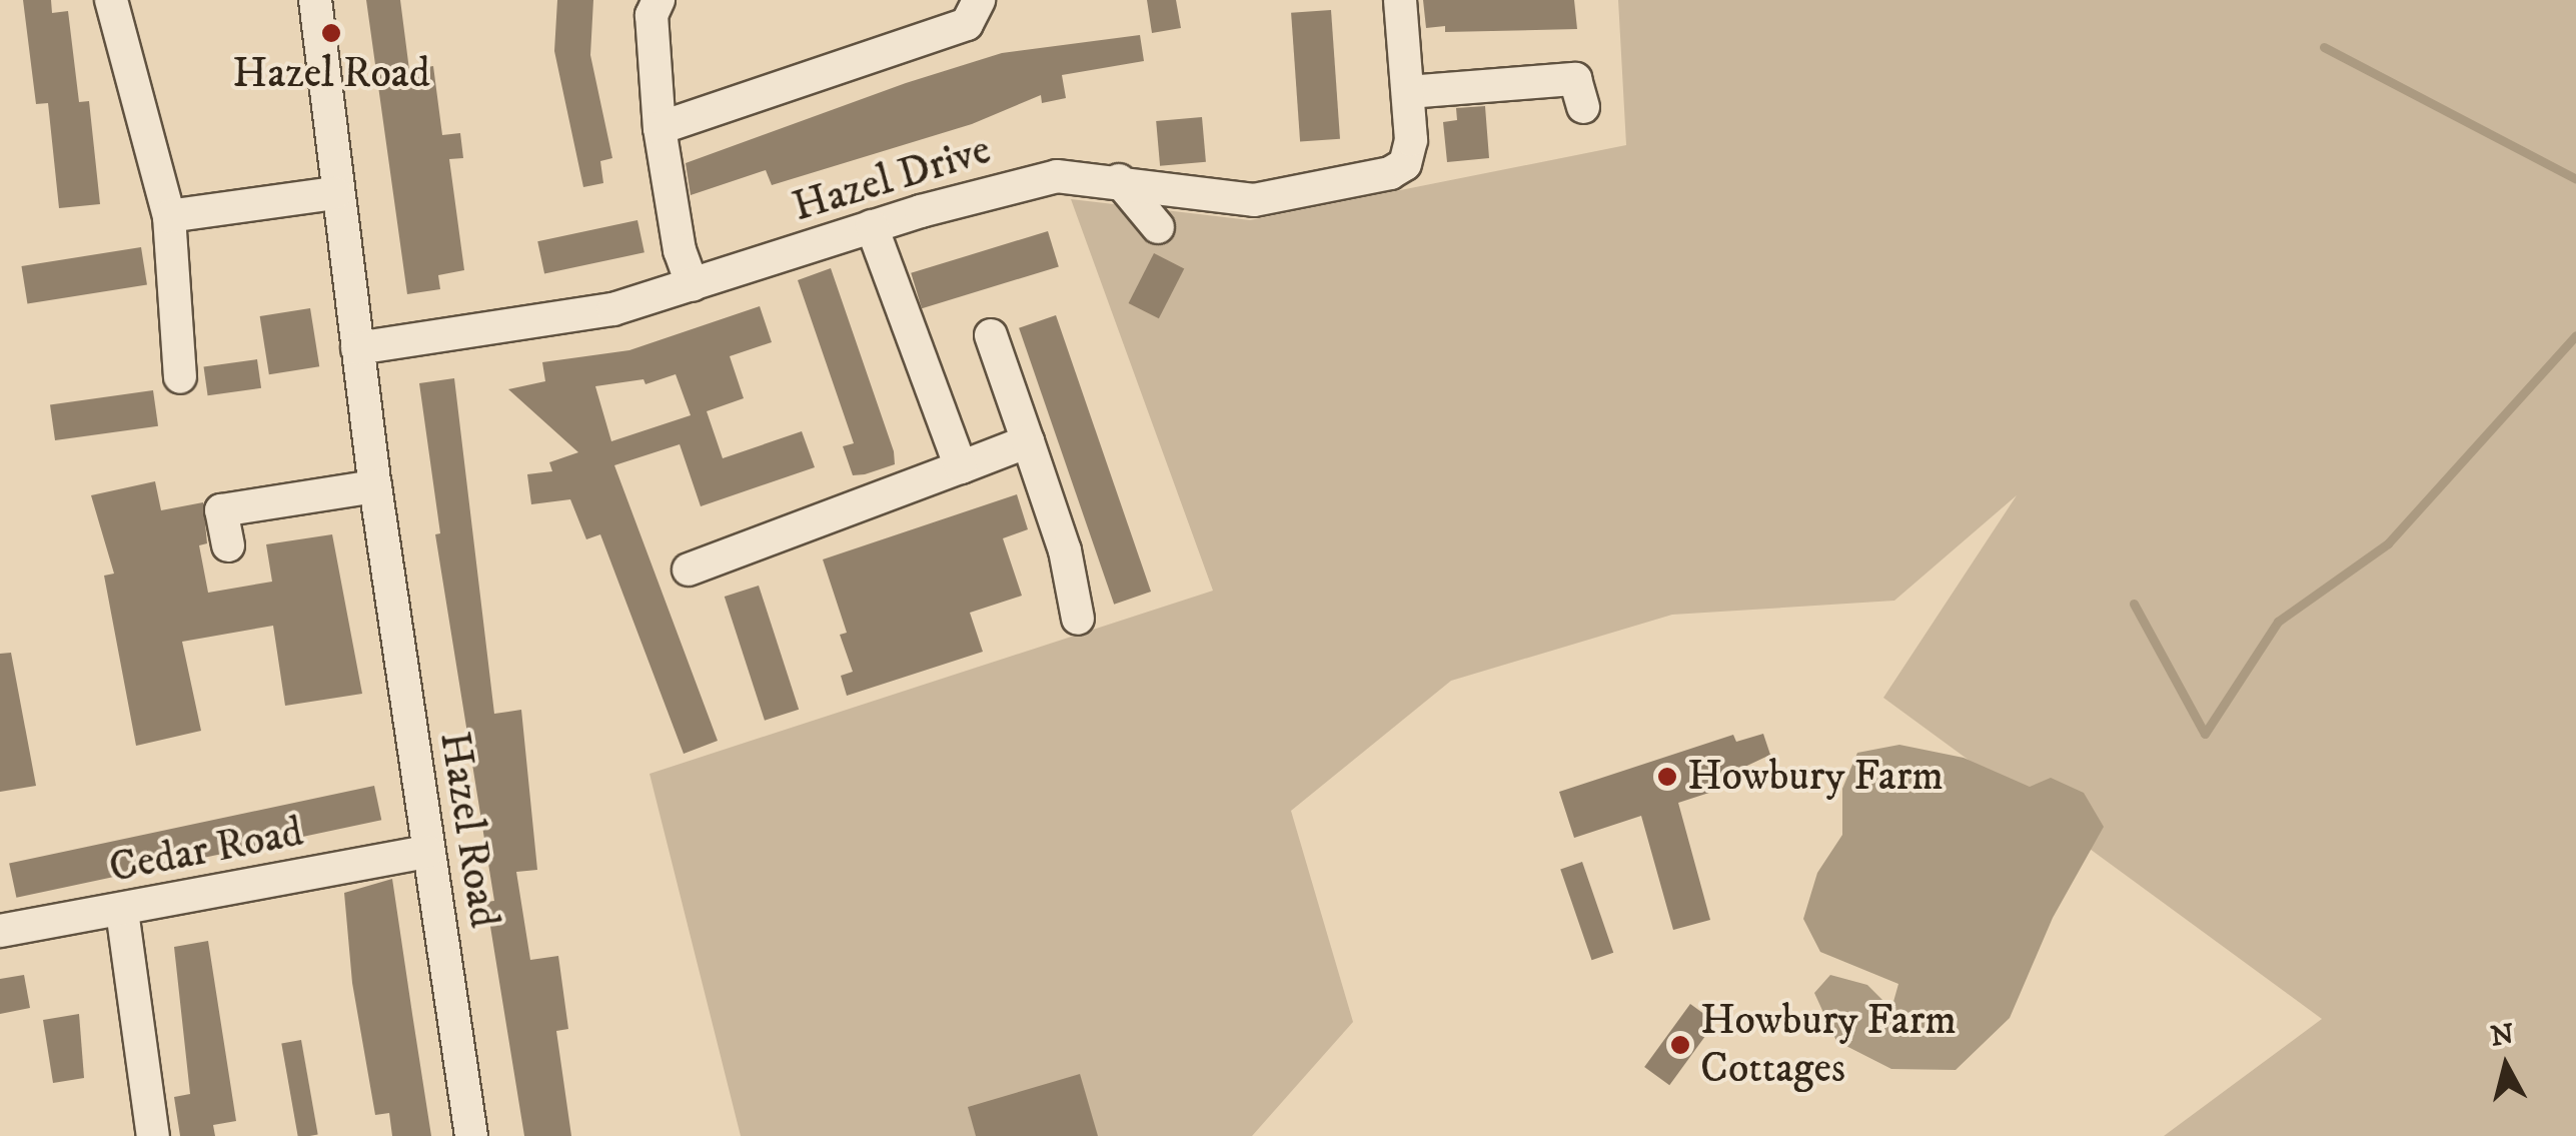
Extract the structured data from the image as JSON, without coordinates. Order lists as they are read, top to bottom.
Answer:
{
  "streets": {
    "street": ["Hazel Drive", "Hazel Road", "Cedar Road"]
  },
  "crossings": [
    ["Hazel Drive", "Hazel Road"],
    ["Hazel Road", "Cedar Road"]
  ],
  "places": ["Hazel Road", "Howbury Farm", "Howbury Farm Cottages"],
  "north": "top"
}
